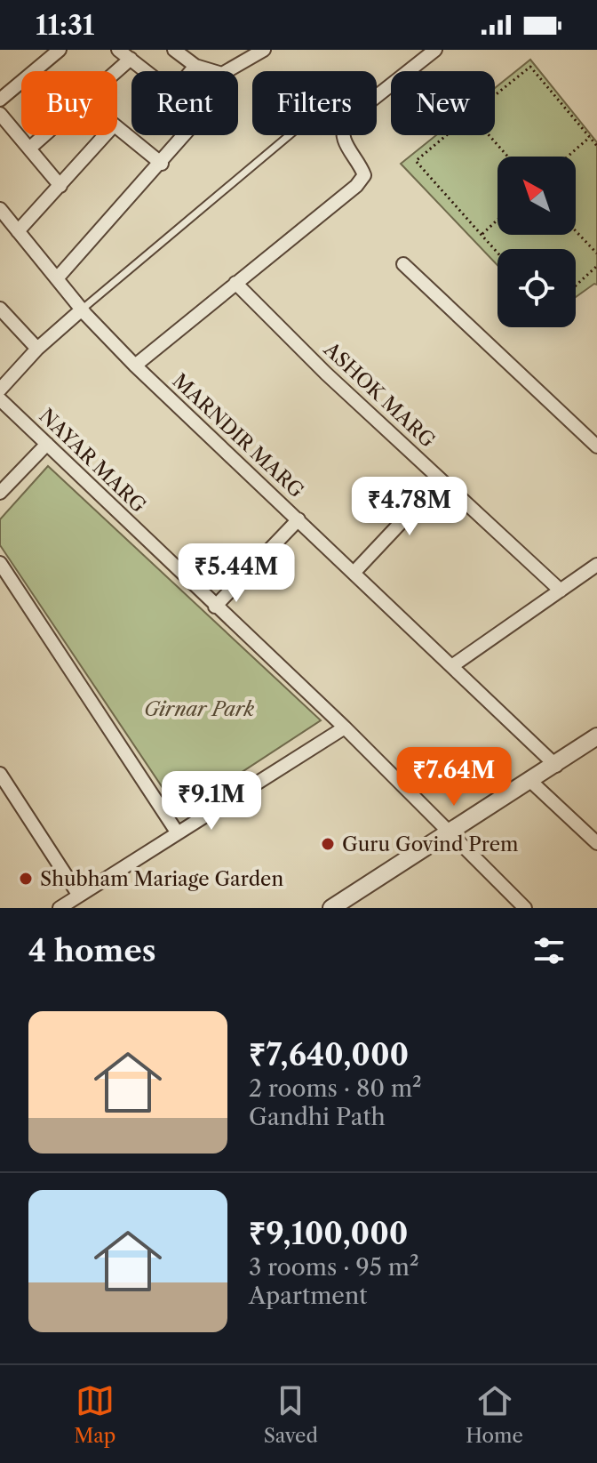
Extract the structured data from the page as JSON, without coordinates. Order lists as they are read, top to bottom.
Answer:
{
  "streets": {
    "street": ["ASHOK MARG", "MARNDIR MARG", "NAYAR MARG"]
  },
  "parks": ["Girnar Park"],
  "places": ["Guru Govind Prem", "Shubham Mariage Garden"],
  "north": "top left",
  "page": {
    "status": "11:31",
    "chip": [
      "Buy",
      "Rent",
      "Filters",
      "New"
    ],
    "price": [
      "₹4.78M",
      "₹5.44M",
      "₹7.64M",
      "₹9.1M"
    ],
    "heading": "4 homes",
    "list": [
      {
        "name": "₹7,640,000",
        "note": "2 rooms · 80 m² · Gandhi Path"
      },
      {
        "name": "₹9,100,000",
        "note": "3 rooms · 95 m² · Apartment"
      }
    ],
    "tabs": ["Map", "Saved", "Home"]
  }
}
